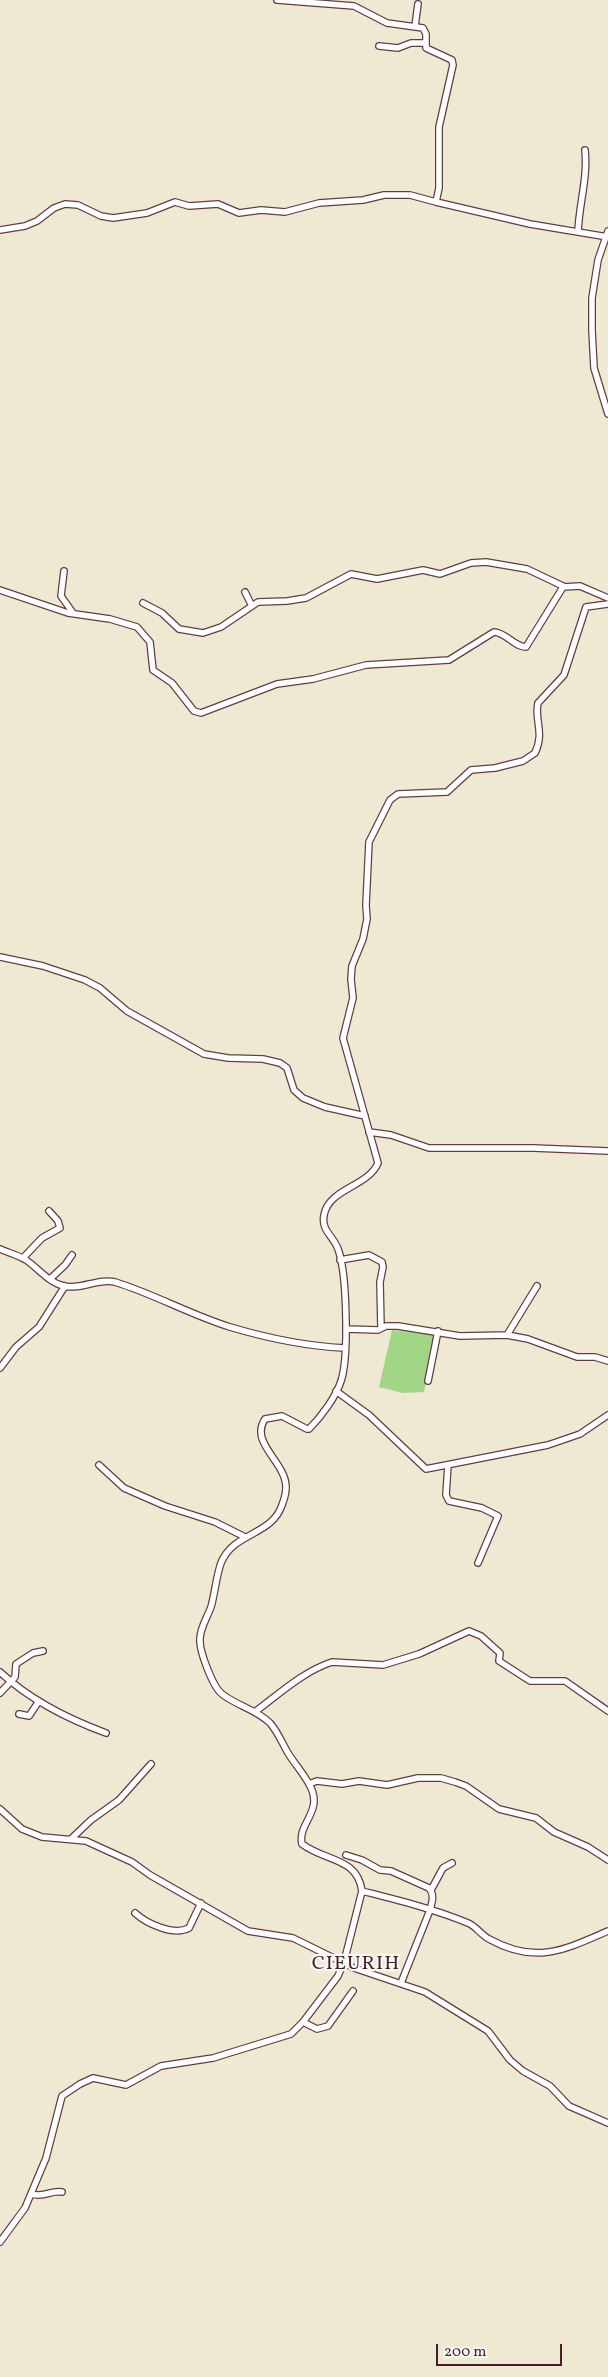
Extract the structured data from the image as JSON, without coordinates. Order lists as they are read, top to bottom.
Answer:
{
  "districts": ["CIEURIH"],
  "scale_bar": "200 m"
}
